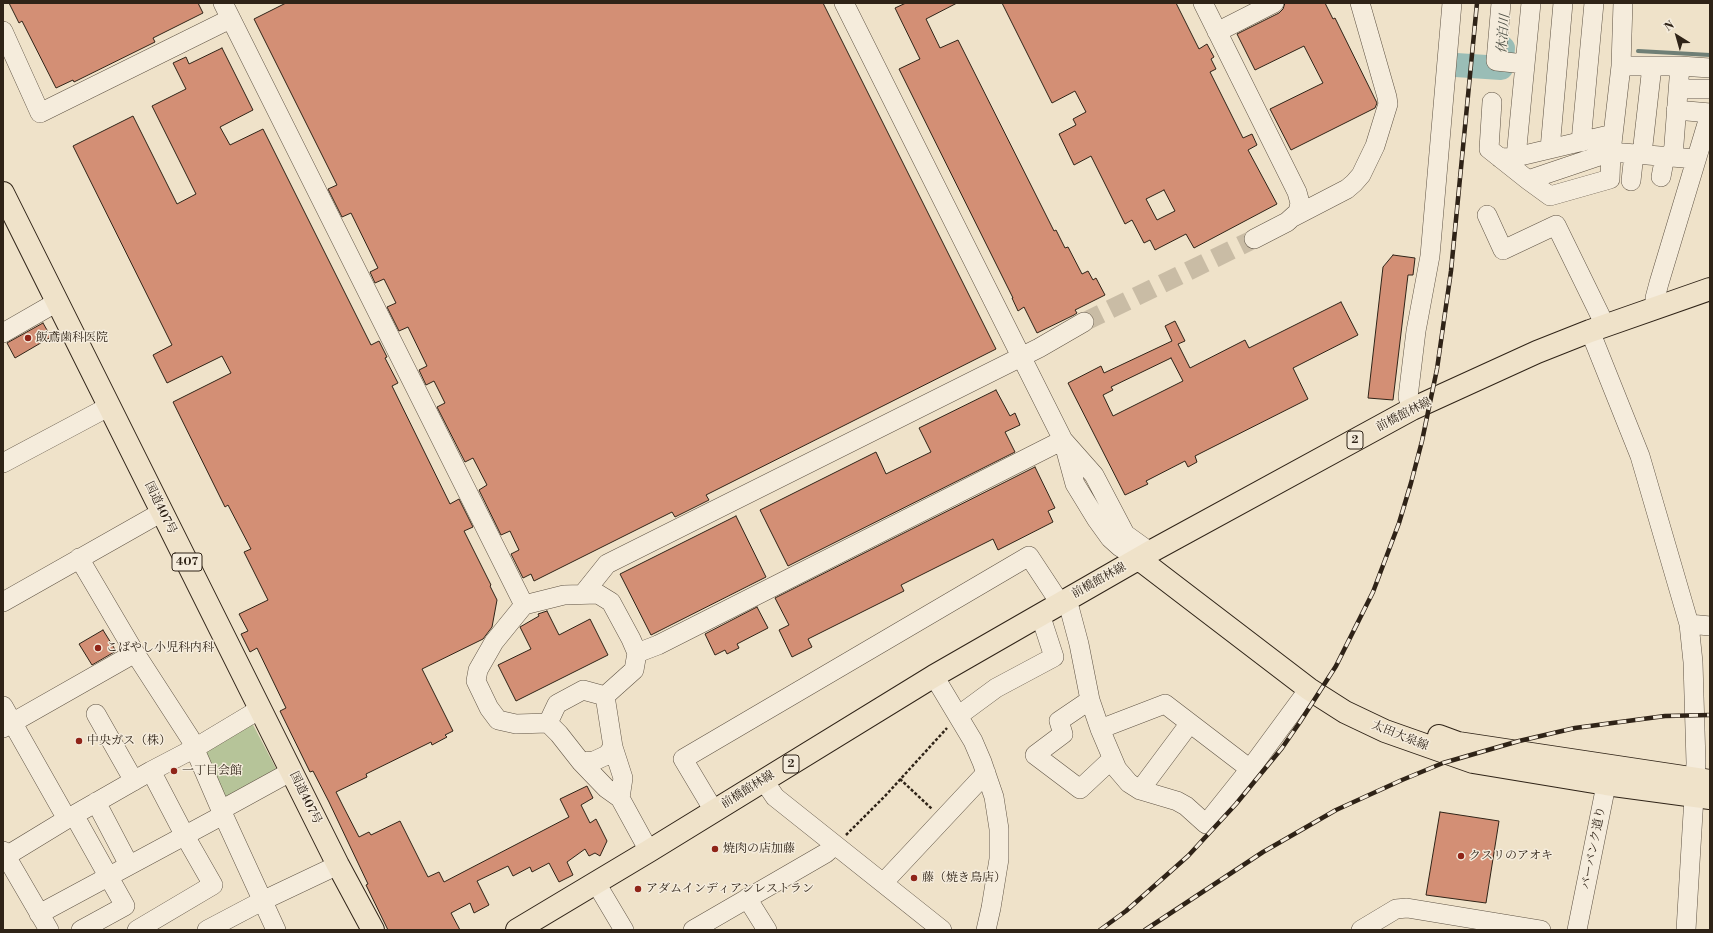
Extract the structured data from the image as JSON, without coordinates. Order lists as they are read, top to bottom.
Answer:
{
  "streets": {
    "main road": [
      "前橋館林線",
      "2",
      "国道407号",
      "407",
      "太田大泉線"
    ],
    "street": ["バーバンク道り"]
  },
  "crossings": [
    ["前橋館林線", "太田大泉線"],
    ["太田大泉線", "バーバンク道り"]
  ],
  "water": ["休泊川"],
  "places": [
    "飯鳶歯科医院",
    "こばやし小児科内科",
    "中央ガス（株）",
    "一丁目会館",
    "焼肉の店加藤",
    "クスリのアオキ",
    "藤（焼き鳥店）",
    "アダムインディアンレストラン"
  ],
  "north": "top left"
}
